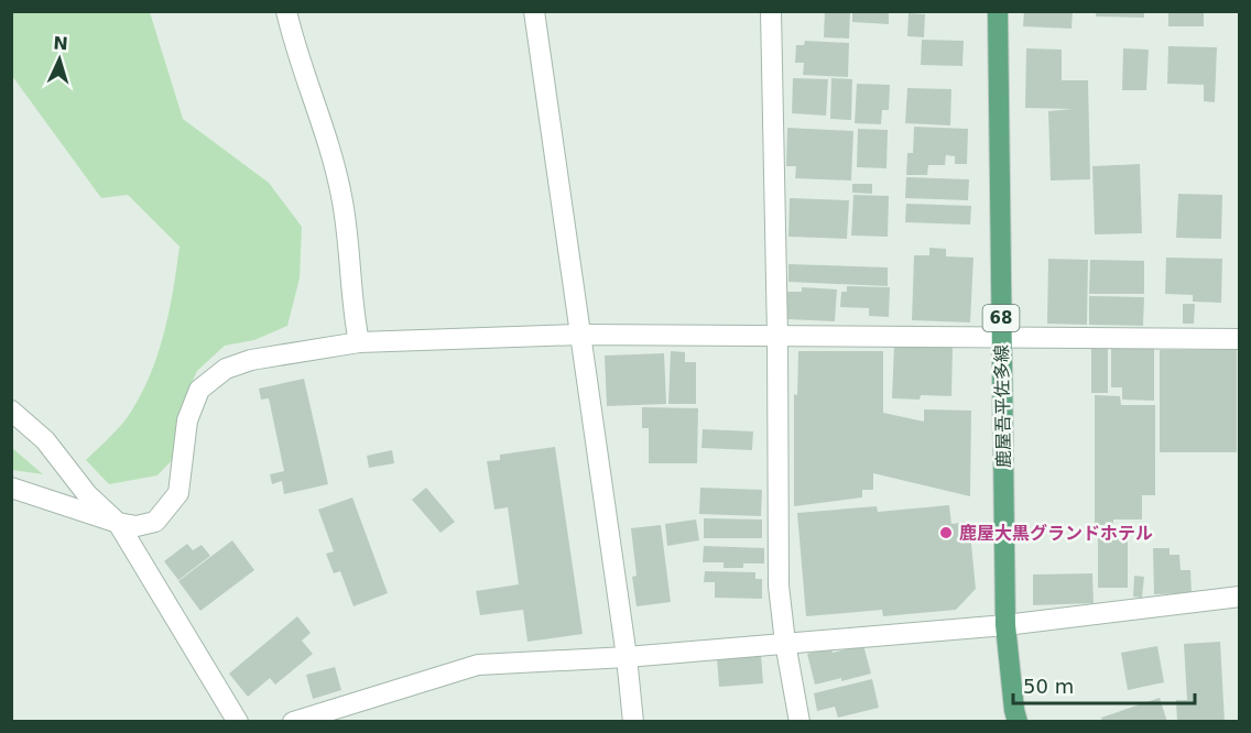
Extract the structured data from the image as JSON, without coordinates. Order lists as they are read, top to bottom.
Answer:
{
  "streets": {
    "main road": ["68", "鹿屋吾平佐多線"]
  },
  "places": ["鹿屋大黒グランドホテル"],
  "scale_bar": "50 m",
  "north": "top"
}
